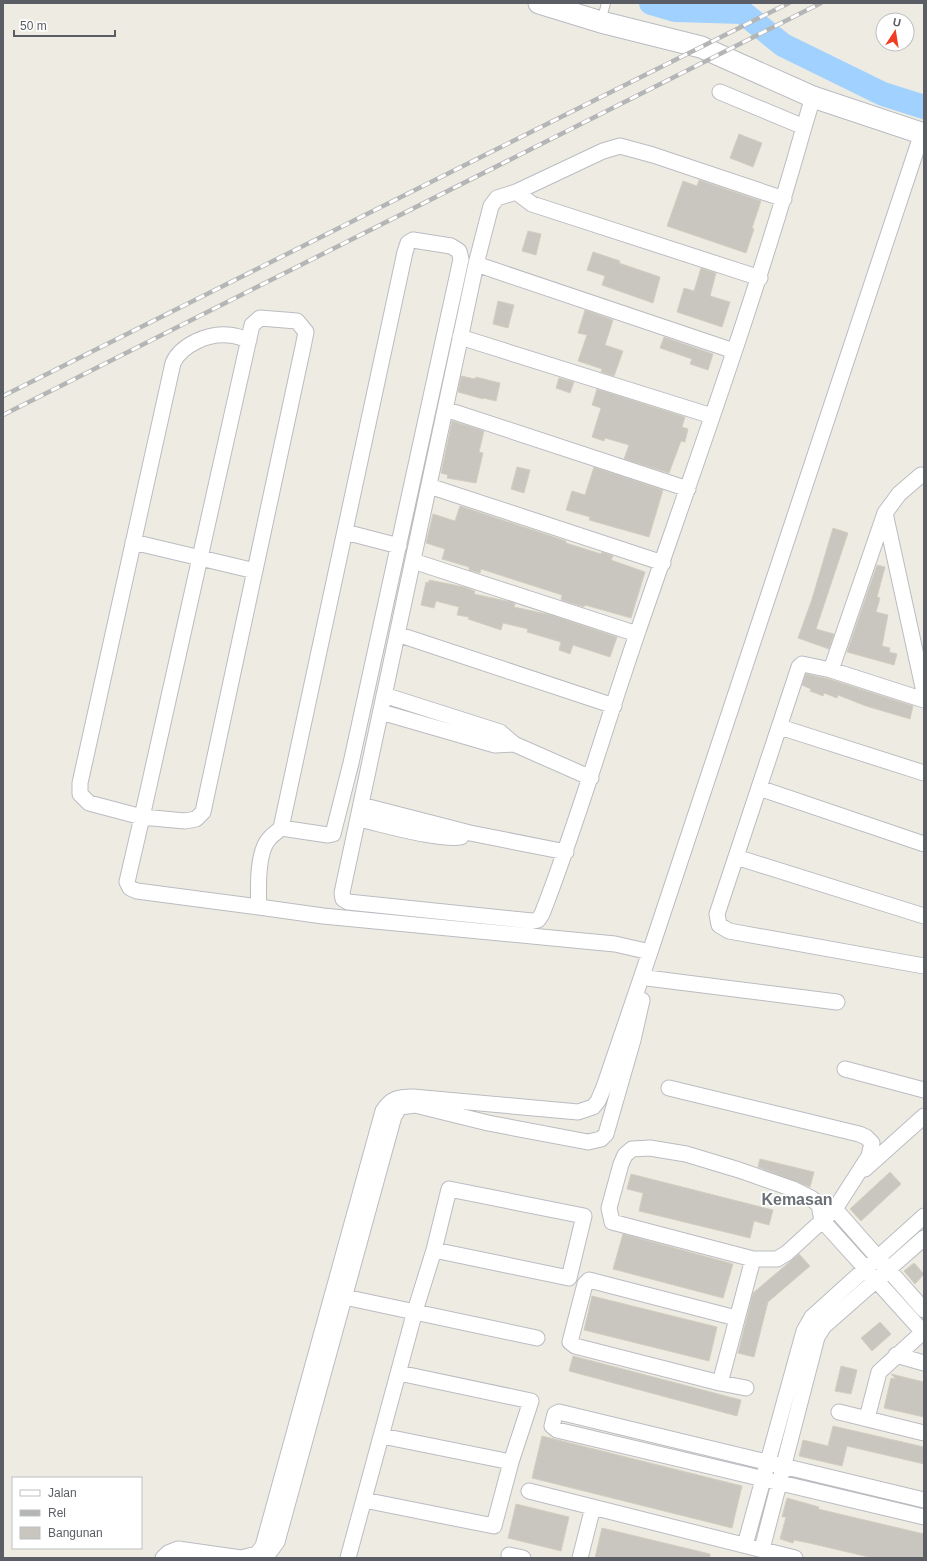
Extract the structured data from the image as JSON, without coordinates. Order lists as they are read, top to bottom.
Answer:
{
  "districts": ["Kemasan"],
  "legend": ["Jalan", "Rel", "Bangunan"],
  "scale_bar": "50 m",
  "north": "top"
}
